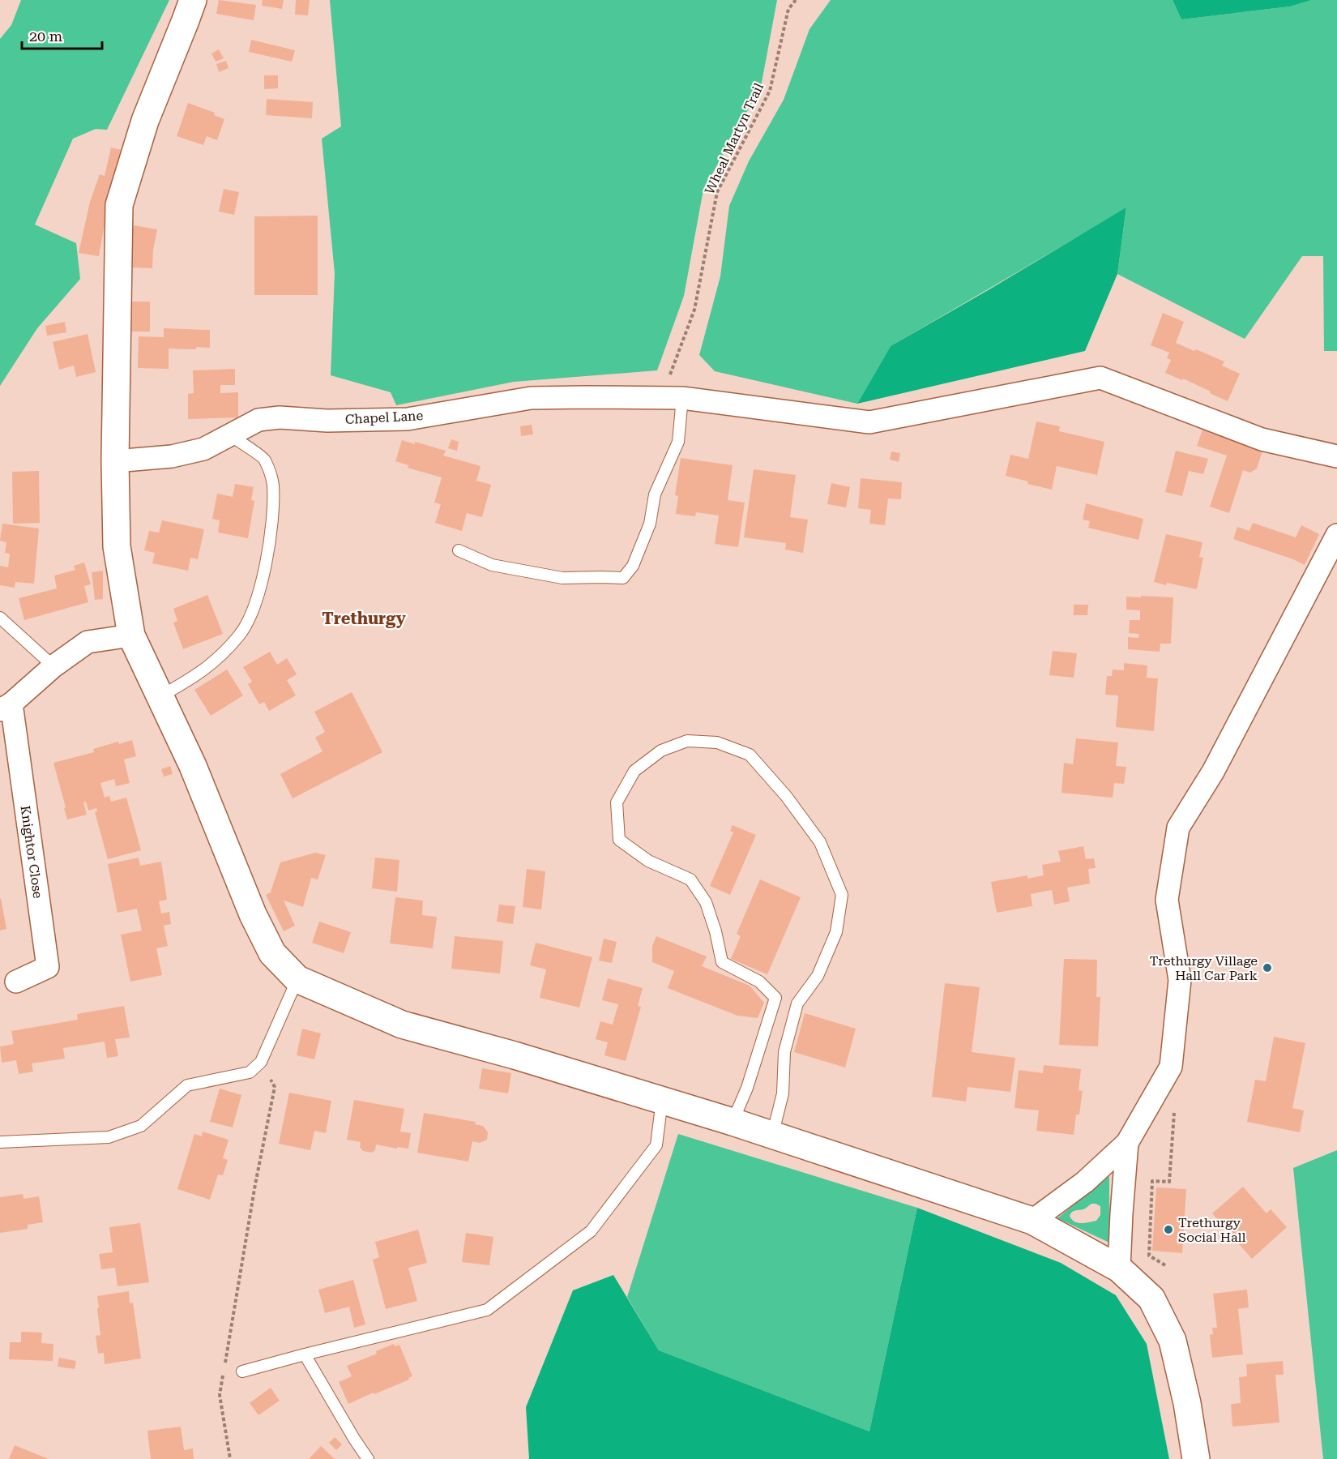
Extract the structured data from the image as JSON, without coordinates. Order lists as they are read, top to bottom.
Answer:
{
  "streets": {
    "street": ["Chapel Lane", "Knightor Close"],
    "path": ["Wheal Martyn Trail"]
  },
  "crossings": [
    ["Wheal Martyn Trail", "Chapel Lane"]
  ],
  "districts": ["Trethurgy"],
  "places": ["Trethurgy Village Hall Car Park", "Trethurgy Social Hall"],
  "scale_bar": "20 m"
}
